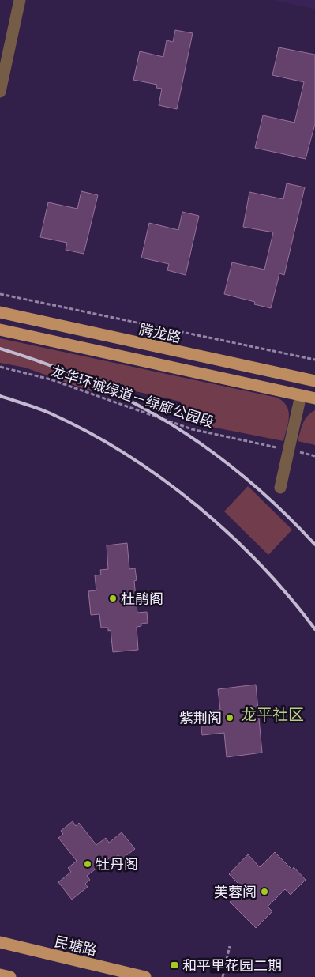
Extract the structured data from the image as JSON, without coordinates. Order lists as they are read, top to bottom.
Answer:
{
  "streets": {
    "main road": ["腾龙路", "民塘路"],
    "path": ["龙华环城绿道－绿廊公园段"]
  },
  "districts": ["龙平社区"],
  "places": {
    "other": [
      "杜鹃阁",
      "紫荆阁",
      "牡丹阁",
      "芙蓉阁"
    ],
    "transit": ["和平里花园二期"]
  }
}
